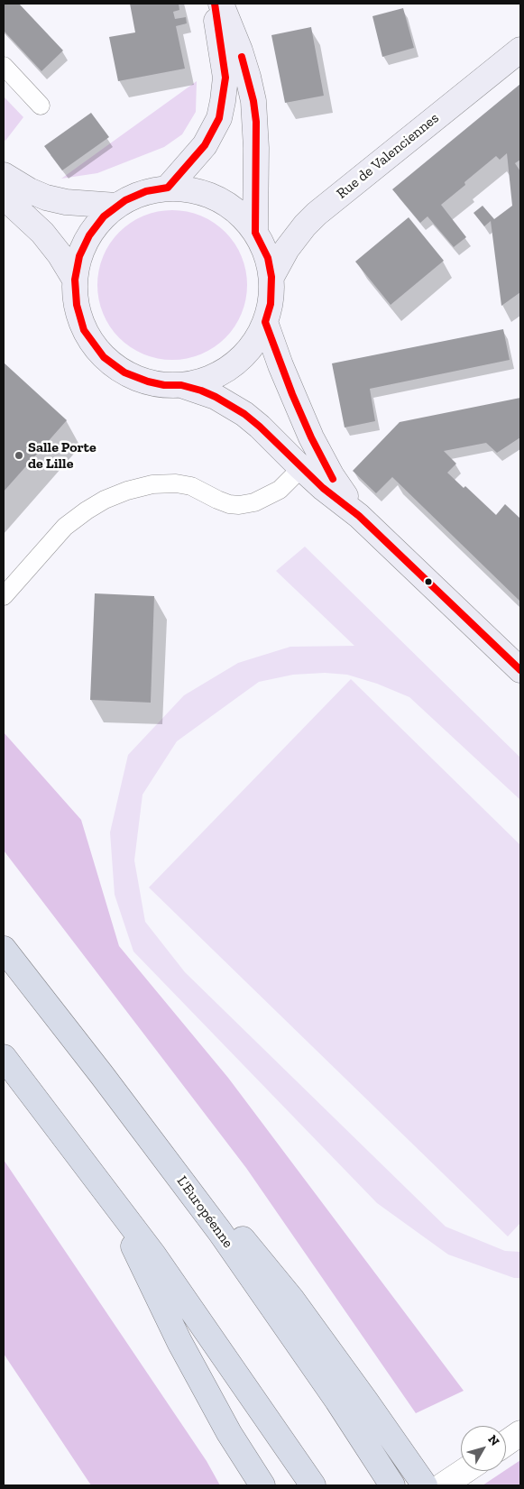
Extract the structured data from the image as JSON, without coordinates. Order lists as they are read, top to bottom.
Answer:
{
  "streets": {
    "highway": ["L'Européenne"],
    "main road": ["Rue de Valenciennes"]
  },
  "places": ["Salle Porte de Lille"],
  "north": "top right"
}
